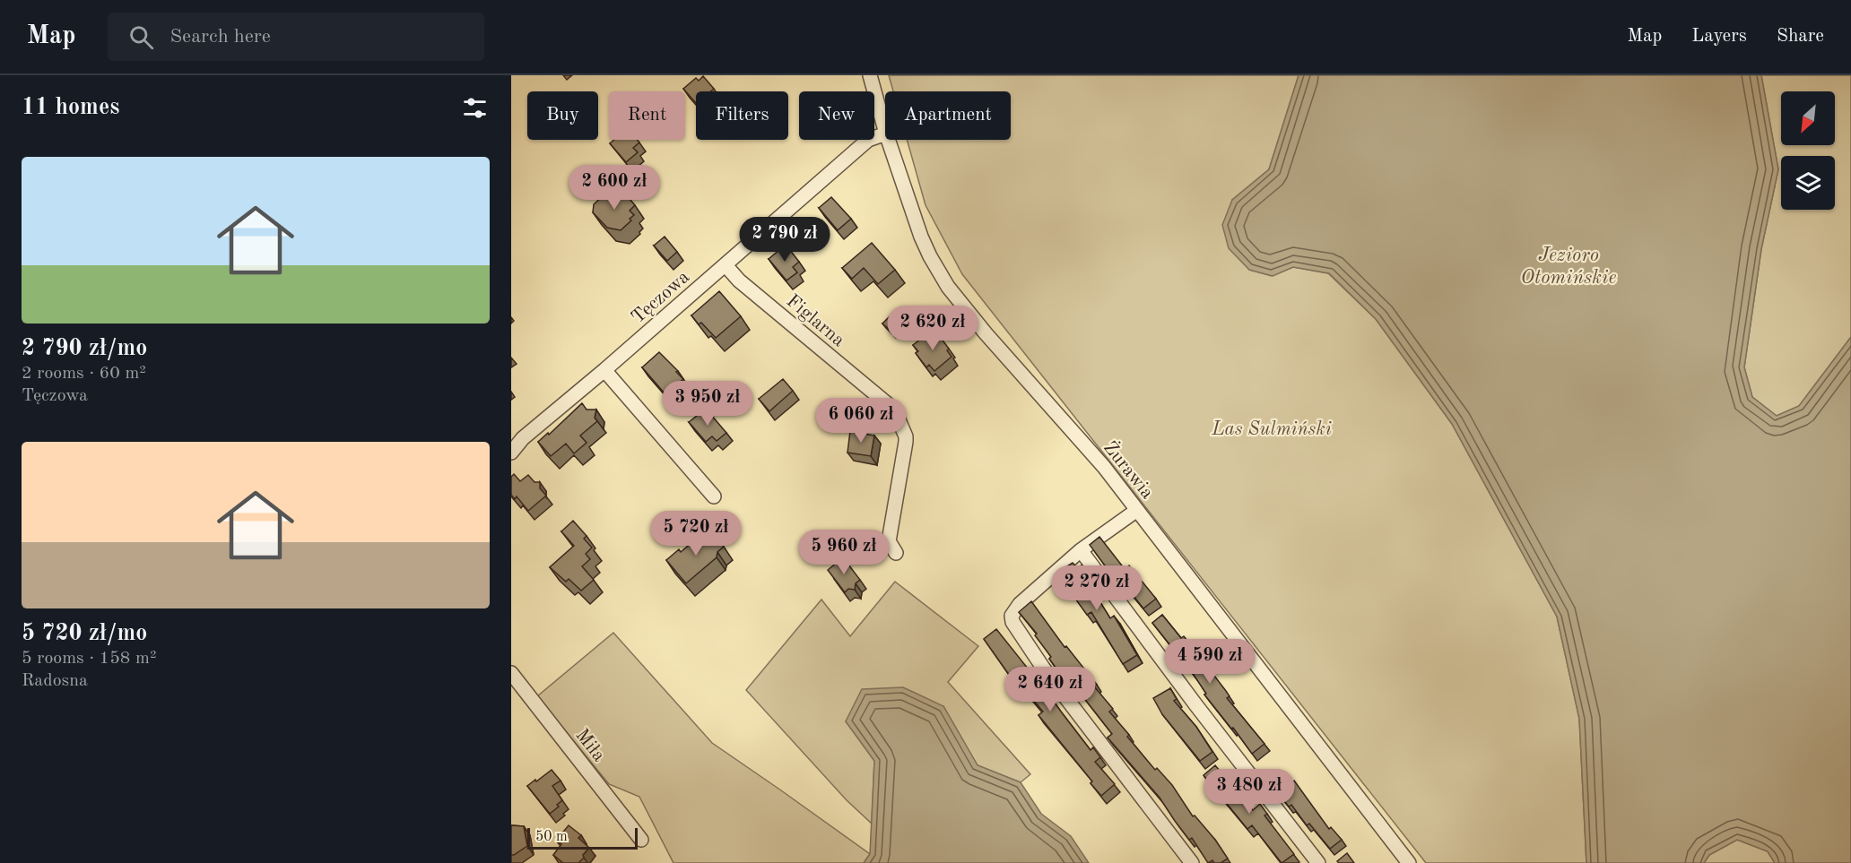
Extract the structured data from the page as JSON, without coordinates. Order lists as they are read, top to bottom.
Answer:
{
  "streets": {
    "street": [
      "Tęczowa",
      "Figlarna",
      "Żurawia",
      "Miła"
    ]
  },
  "crossings": [
    ["Tęczowa", "Figlarna"]
  ],
  "water": ["Jezioro Otomińskie"],
  "parks": ["Las Sulmiński"],
  "scale_bar": "50 m",
  "north": "bottom left",
  "page": {
    "header": "Map",
    "search": "Search here",
    "nav": ["Map", "Layers", "Share"],
    "heading": "11 homes",
    "chip": [
      "Buy",
      "Rent",
      "Filters",
      "New",
      "Apartment"
    ],
    "list": [
      {
        "name": "2 790 zł/mo",
        "note": "2 rooms · 60 m² · Tęczowa"
      },
      {
        "name": "5 720 zł/mo",
        "note": "5 rooms · 158 m² · Radosna"
      }
    ],
    "price": [
      "2 600 zł",
      "2 790 zł",
      "2 620 zł",
      "3 950 zł",
      "6 060 zł",
      "5 720 zł",
      "5 960 zł",
      "2 270 zł",
      "4 590 zł",
      "2 640 zł",
      "3 480 zł"
    ],
    "scale": "50 m"
  }
}
